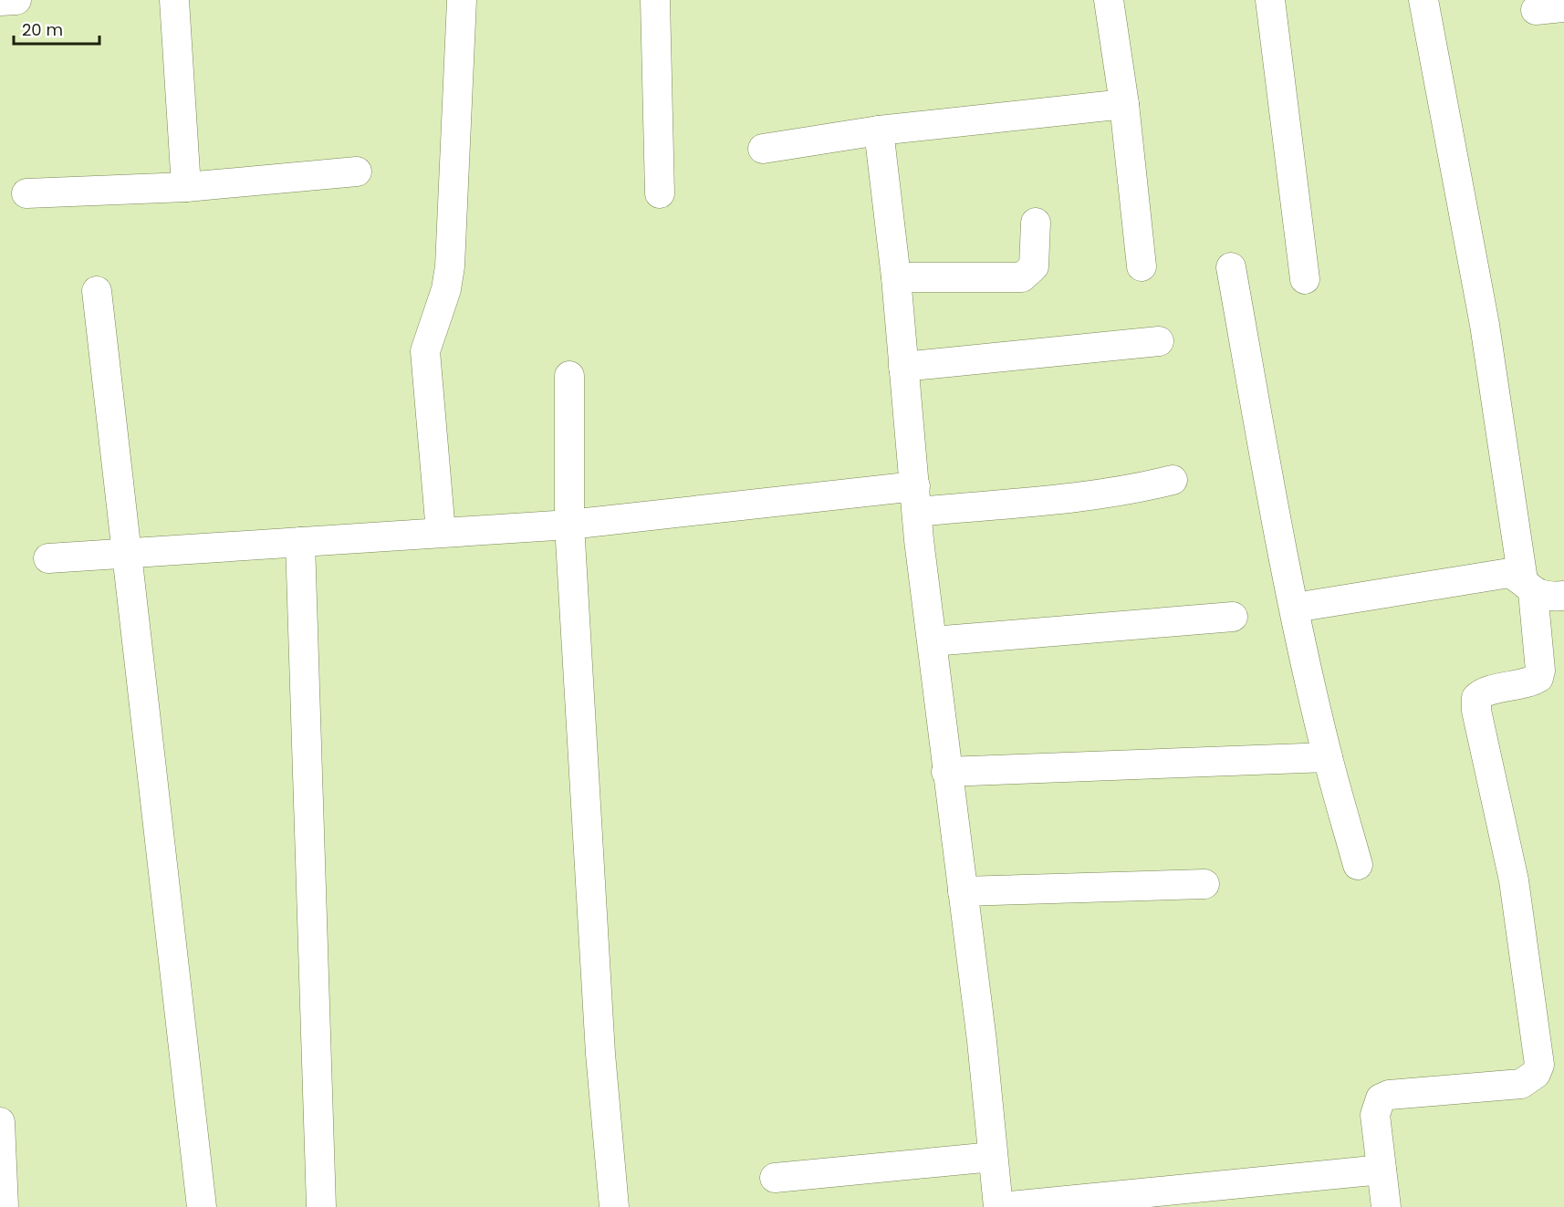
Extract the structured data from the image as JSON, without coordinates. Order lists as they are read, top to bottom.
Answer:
{
  "scale_bar": "20 m"
}
